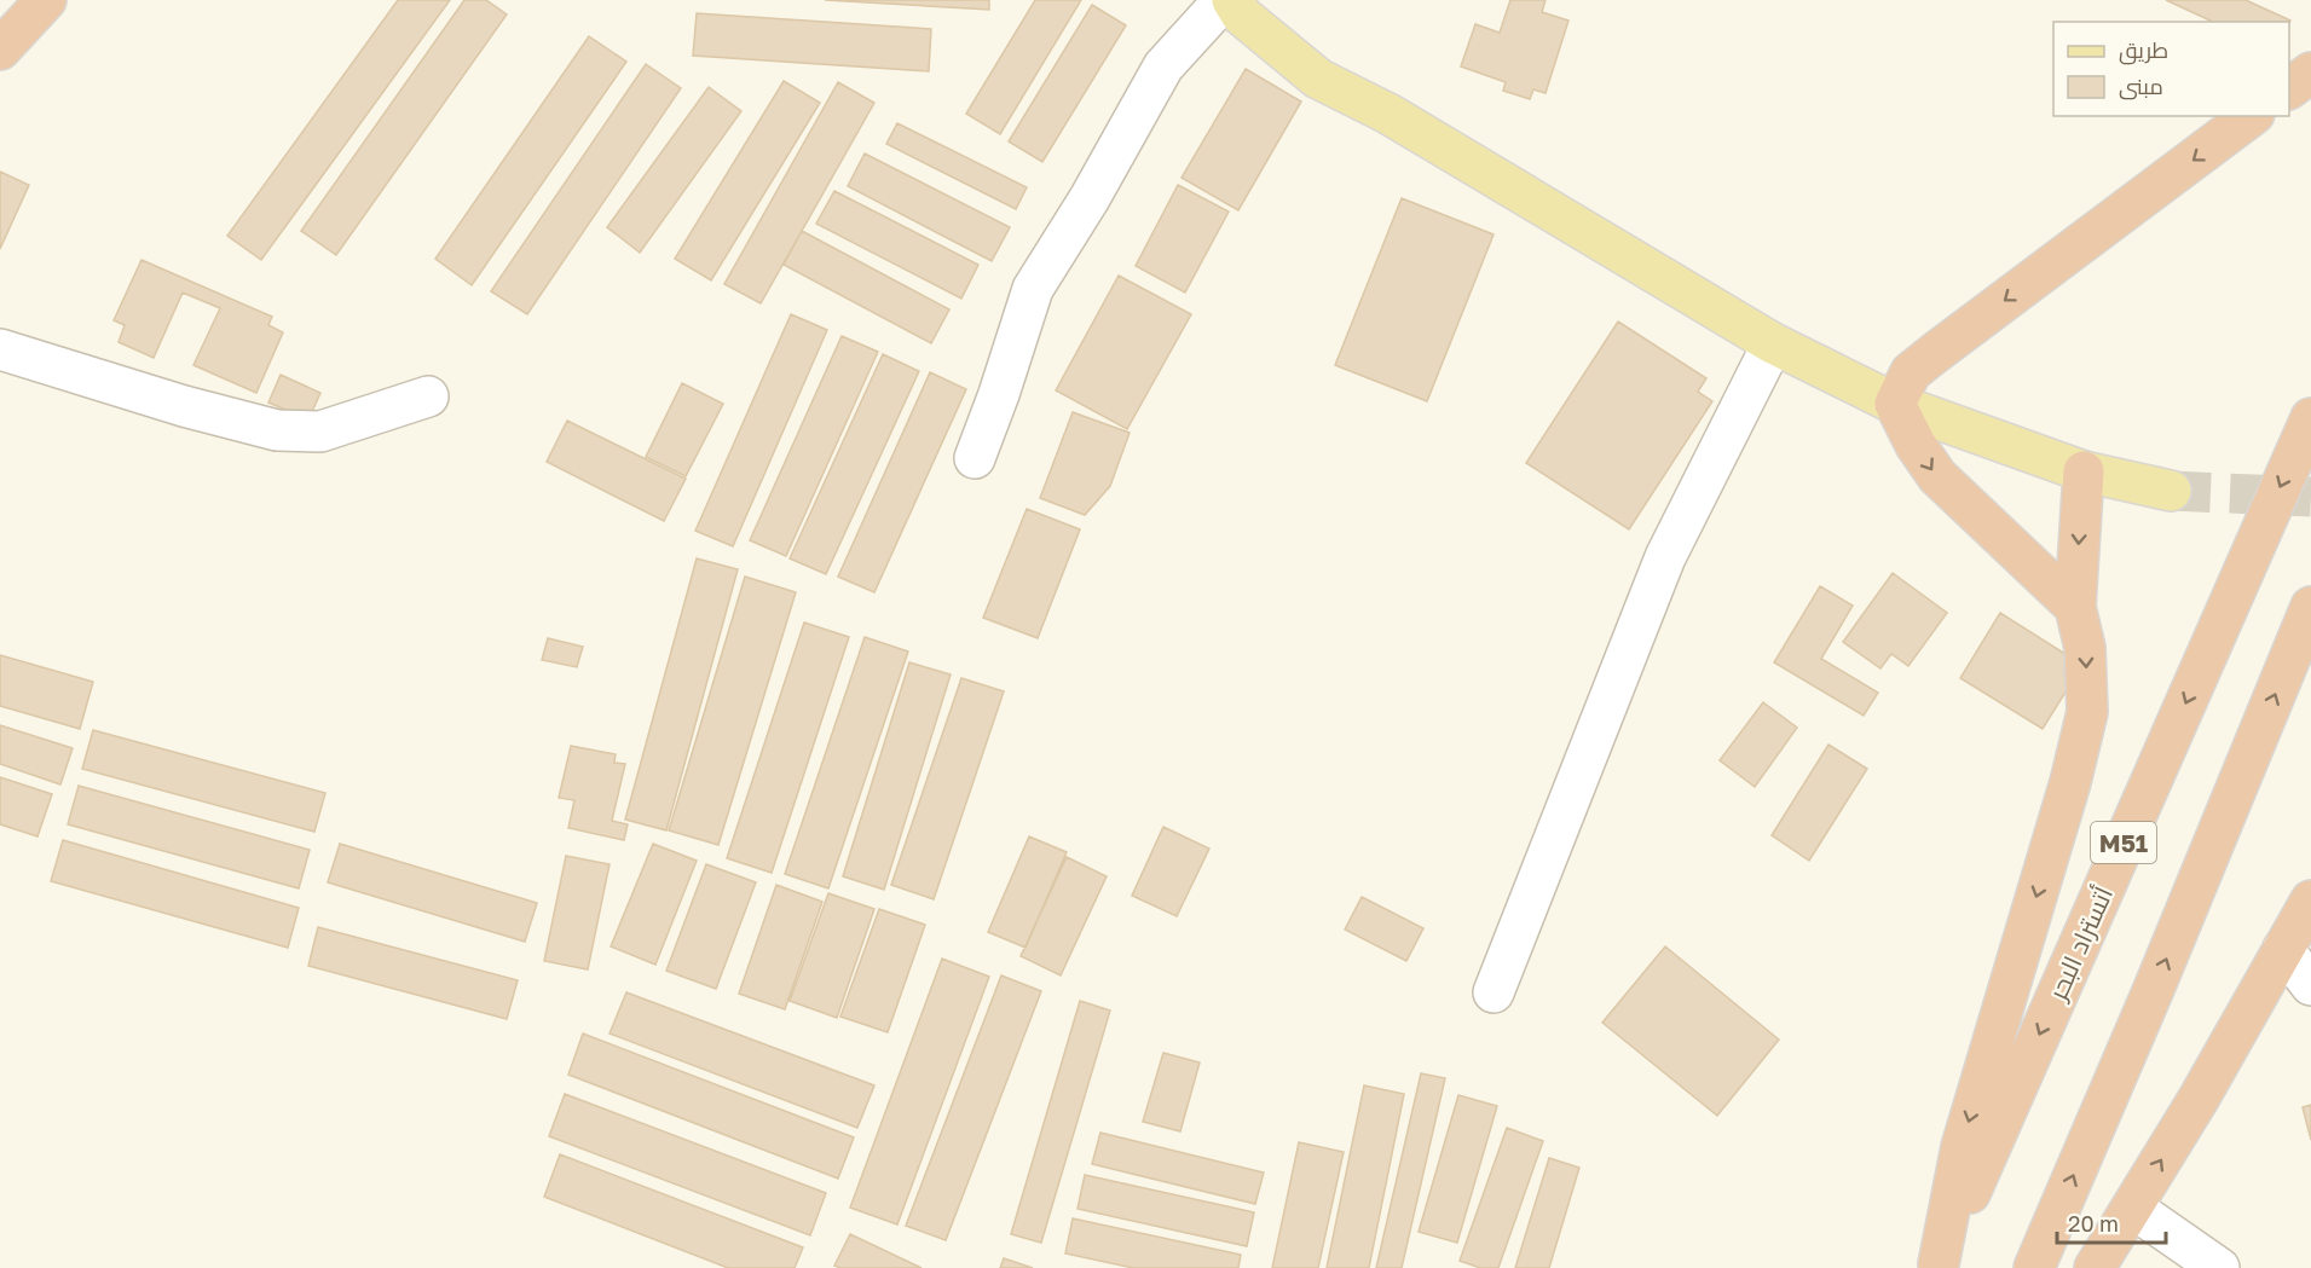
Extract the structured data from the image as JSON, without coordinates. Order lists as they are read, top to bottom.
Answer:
{
  "streets": {
    "highway": ["M51", "أتستراد البحر"]
  },
  "legend": ["طريق", "مبنى"],
  "scale_bar": "20 m"
}
